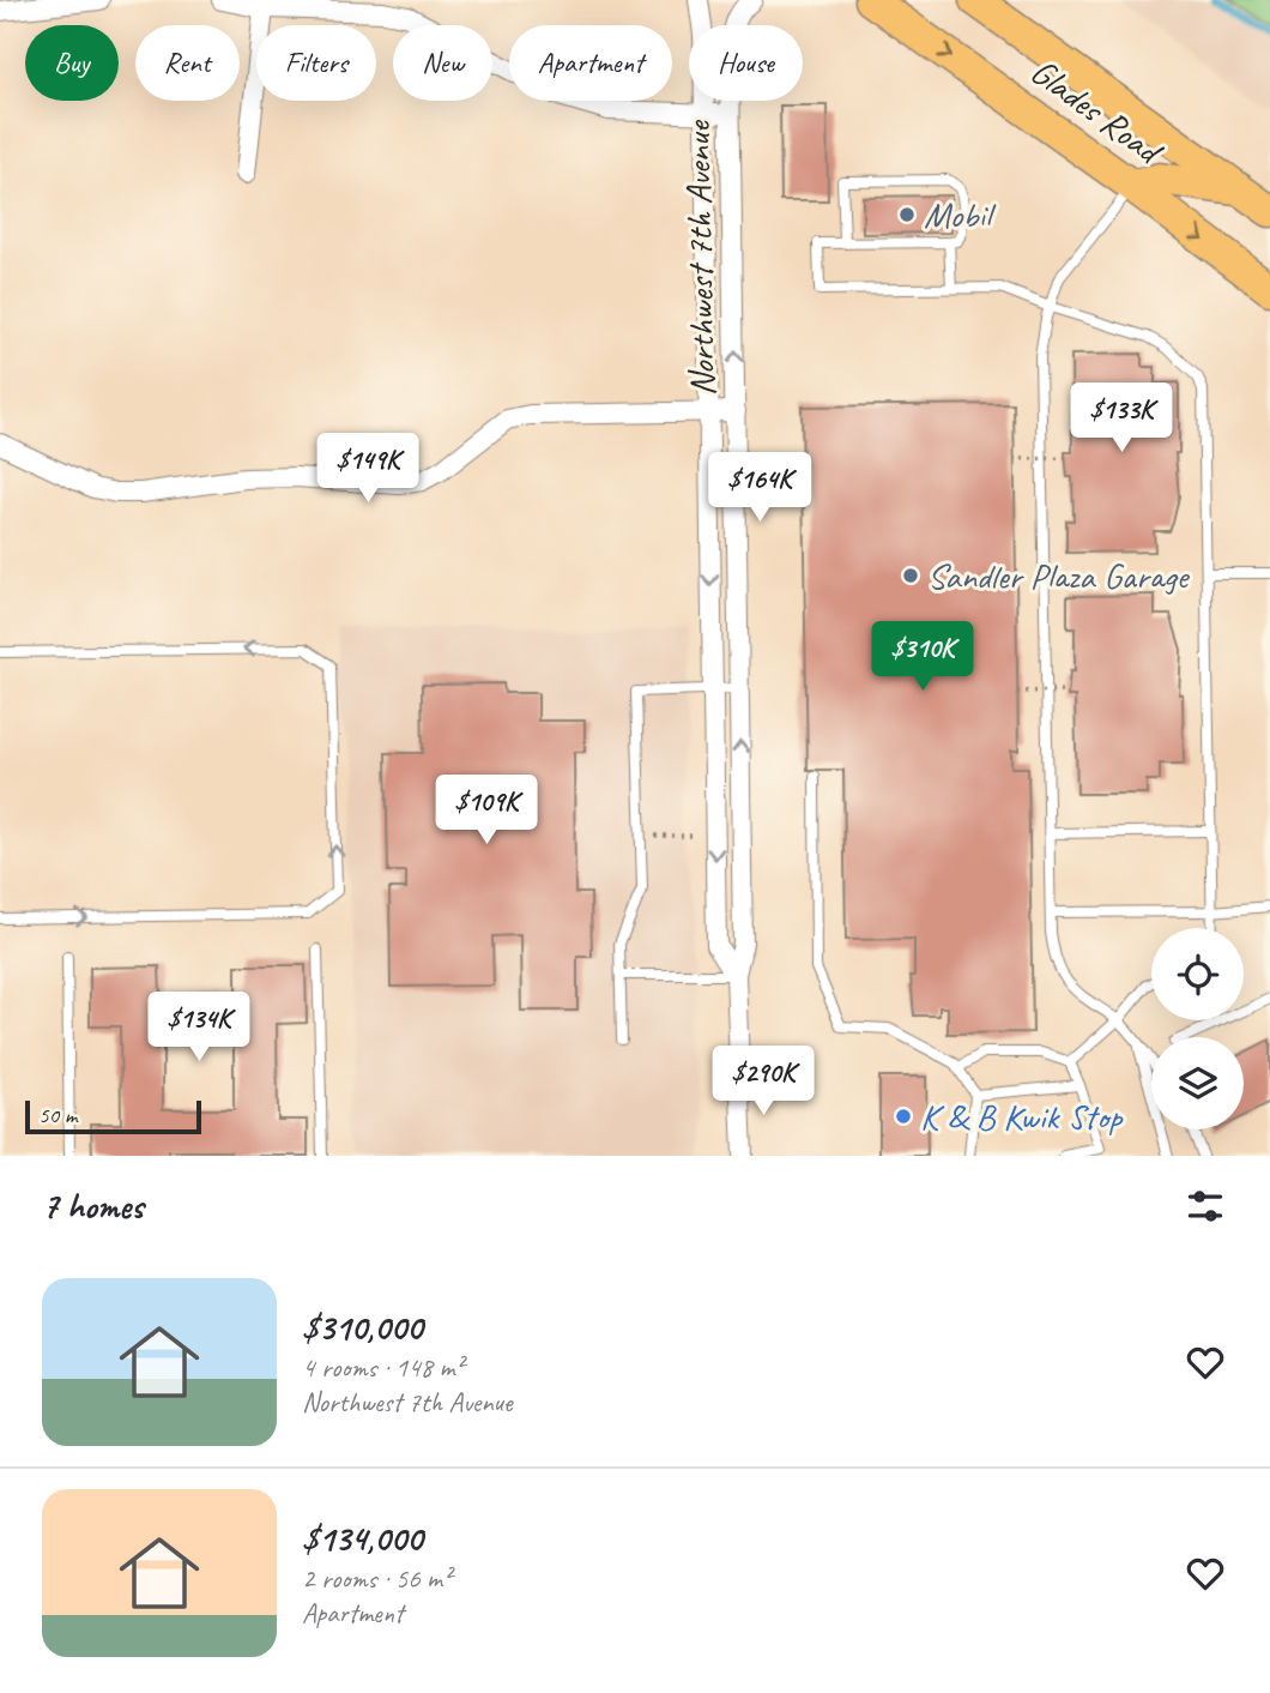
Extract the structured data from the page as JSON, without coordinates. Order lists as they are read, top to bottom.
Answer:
{
  "streets": {
    "main road": ["Glades Road"],
    "street": ["Northwest 7th Avenue"]
  },
  "places": ["Mobil", "Sandler Plaza Garage", "K & B Kwik Stop"],
  "scale_bar": "50 m",
  "page": {
    "chip": [
      "Buy",
      "Rent",
      "Filters",
      "New",
      "Apartment",
      "House"
    ],
    "price": [
      "$133K",
      "$149K",
      "$164K",
      "$310K",
      "$109K",
      "$134K",
      "$290K"
    ],
    "scale": "50 m",
    "heading": "7 homes",
    "list": [
      {
        "name": "$310,000",
        "note": "4 rooms · 148 m² · Northwest 7th Avenue"
      },
      {
        "name": "$134,000",
        "note": "2 rooms · 56 m² · Apartment"
      }
    ]
  }
}
